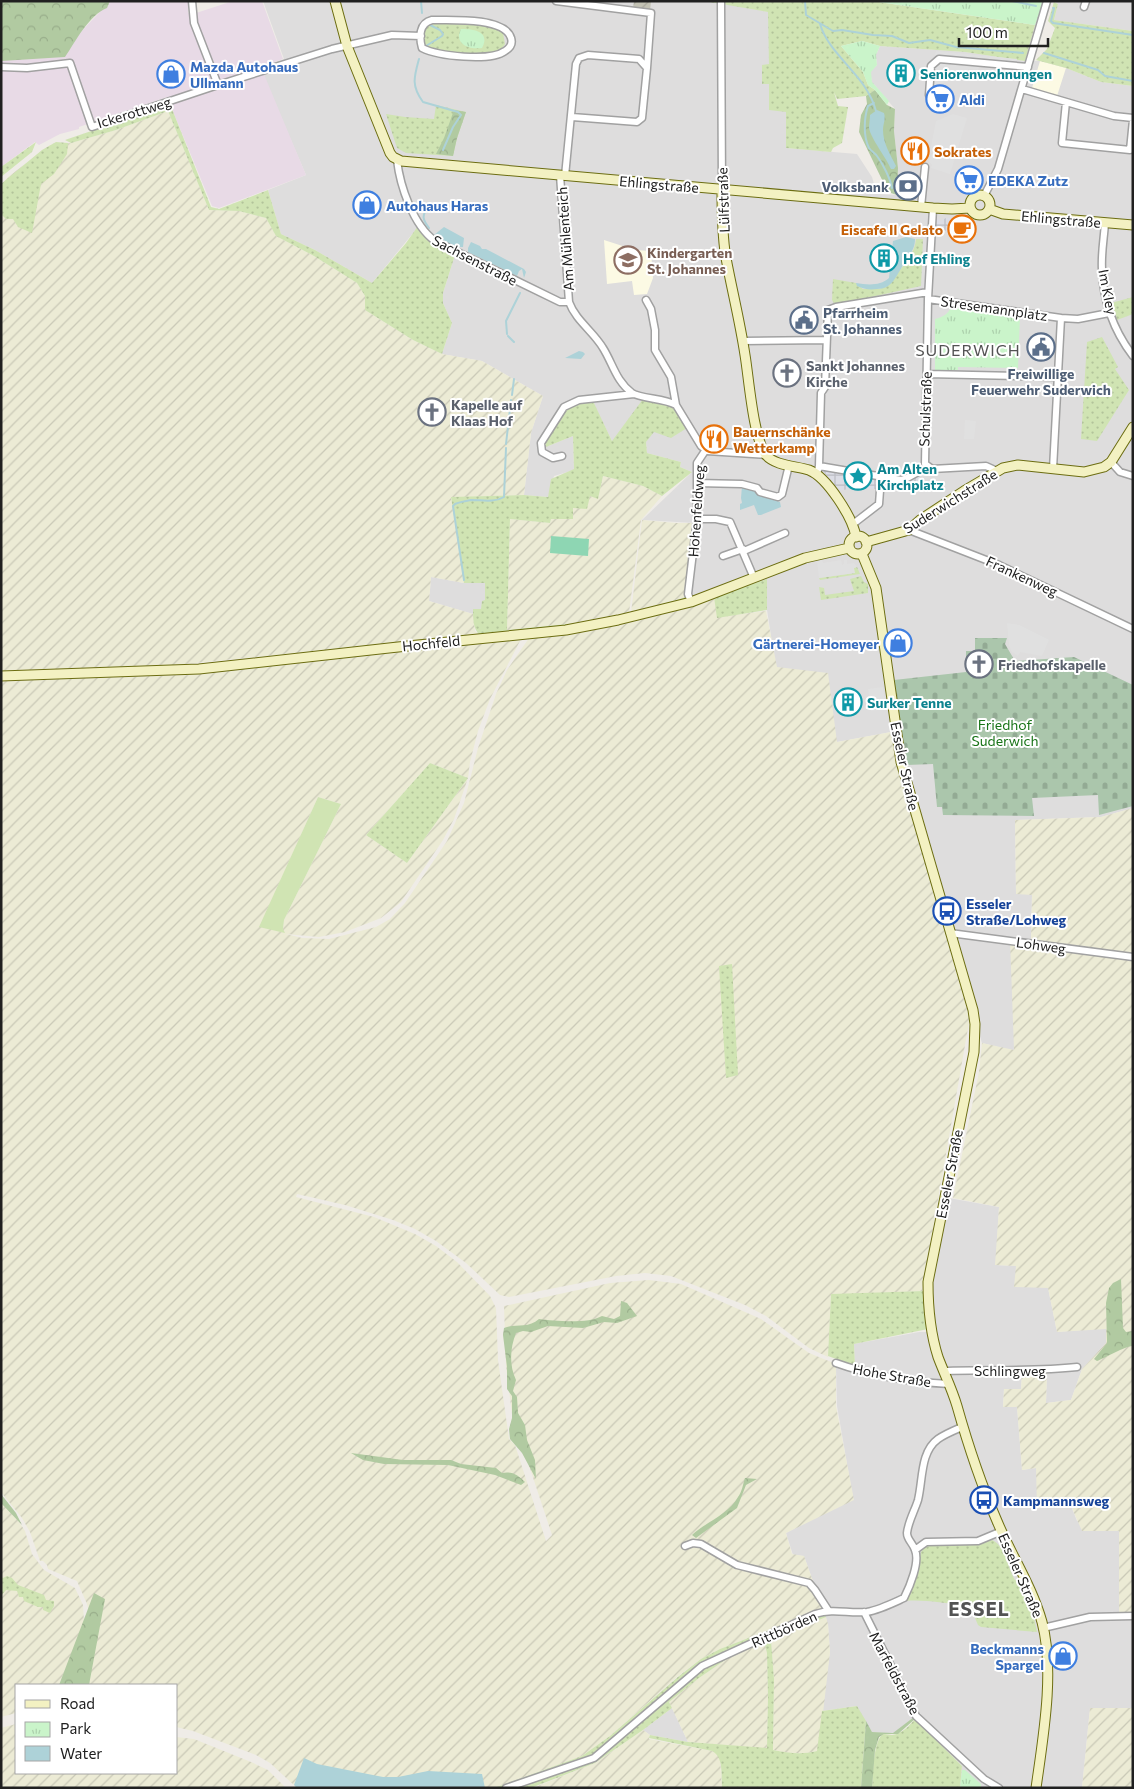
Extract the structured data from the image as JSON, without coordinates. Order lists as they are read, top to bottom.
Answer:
{
  "streets": {
    "street": [
      "Ickerottweg",
      "Ehlingstraße",
      "Lülfstraße",
      "Am Mühlenteich",
      "Sachsenstraße",
      "Im Kley",
      "Stresemannplatz",
      "Schulstraße",
      "Suderwichstraße",
      "Hohenfeldweg",
      "Frankenweg",
      "Hochfeld",
      "Esseler Straße",
      "Lohweg",
      "Schlingweg",
      "Hohe Straße",
      "Rittbörden",
      "Marfeldstraße"
    ]
  },
  "crossings": [
    ["Ickerottweg", "Sachsenstraße"],
    ["Ehlingstraße", "Lülfstraße"],
    ["Ehlingstraße", "Am Mühlenteich"],
    ["Ehlingstraße", "Sachsenstraße"],
    ["Ehlingstraße", "Im Kley"],
    ["Ehlingstraße", "Schulstraße"],
    ["Am Mühlenteich", "Sachsenstraße"],
    ["Im Kley", "Stresemannplatz"],
    ["Stresemannplatz", "Schulstraße"],
    ["Stresemannplatz", "Suderwichstraße"],
    ["Suderwichstraße", "Frankenweg"],
    ["Suderwichstraße", "Hochfeld"],
    ["Suderwichstraße", "Esseler Straße"],
    ["Hohenfeldweg", "Hochfeld"],
    ["Hochfeld", "Esseler Straße"],
    ["Esseler Straße", "Lohweg"],
    ["Esseler Straße", "Schlingweg"],
    ["Esseler Straße", "Hohe Straße"],
    ["Esseler Straße", "Rittbörden"],
    ["Rittbörden", "Marfeldstraße"]
  ],
  "districts": ["SUDERWICH", "ESSEL"],
  "parks": ["Friedhof Suderwich"],
  "places": {
    "building": ["Seniorenwohnungen", "Hof Ehling", "Surker Tenne"],
    "shop": [
      "Mazda Autohaus Ullmann",
      "Autohaus Haras",
      "Gärtnerei-Homeyer",
      "Beckmanns Spargel"
    ],
    "supermarket": ["Aldi", "EDEKA Zutz"],
    "restaurant": ["Sokrates", "Bauernschänke Wetterkamp"],
    "bank": ["Volksbank"],
    "cafe": ["Eiscafe Il Gelato"],
    "school or university": ["Kindergarten St. Johannes"],
    "public building": ["Pfarrheim St. Johannes", "Freiwillige Feuerwehr Suderwich"],
    "church": ["Sankt Johannes Kirche", "Kapelle auf Klaas Hof", "Friedhofskapelle"],
    "place": ["Am Alten Kirchplatz"],
    "bus stop": ["Esseler Straße/Lohweg", "Kampmannsweg"]
  },
  "legend": ["Road", "Park", "Water"],
  "scale_bar": "100 m"
}
